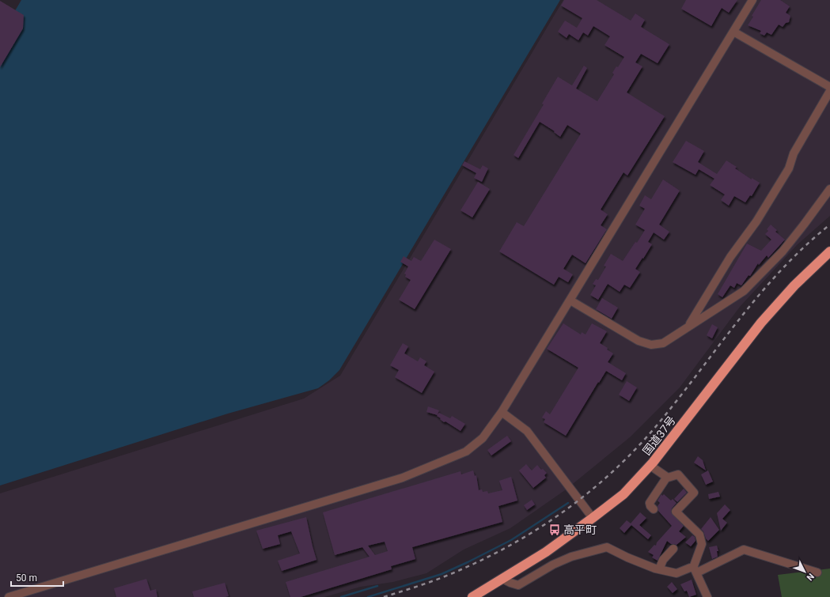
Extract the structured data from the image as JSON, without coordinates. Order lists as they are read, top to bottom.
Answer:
{
  "streets": {
    "highway": ["国道37号"]
  },
  "places": {
    "bus stop": ["高平町"]
  },
  "scale_bar": "50 m",
  "north": "bottom right"
}
